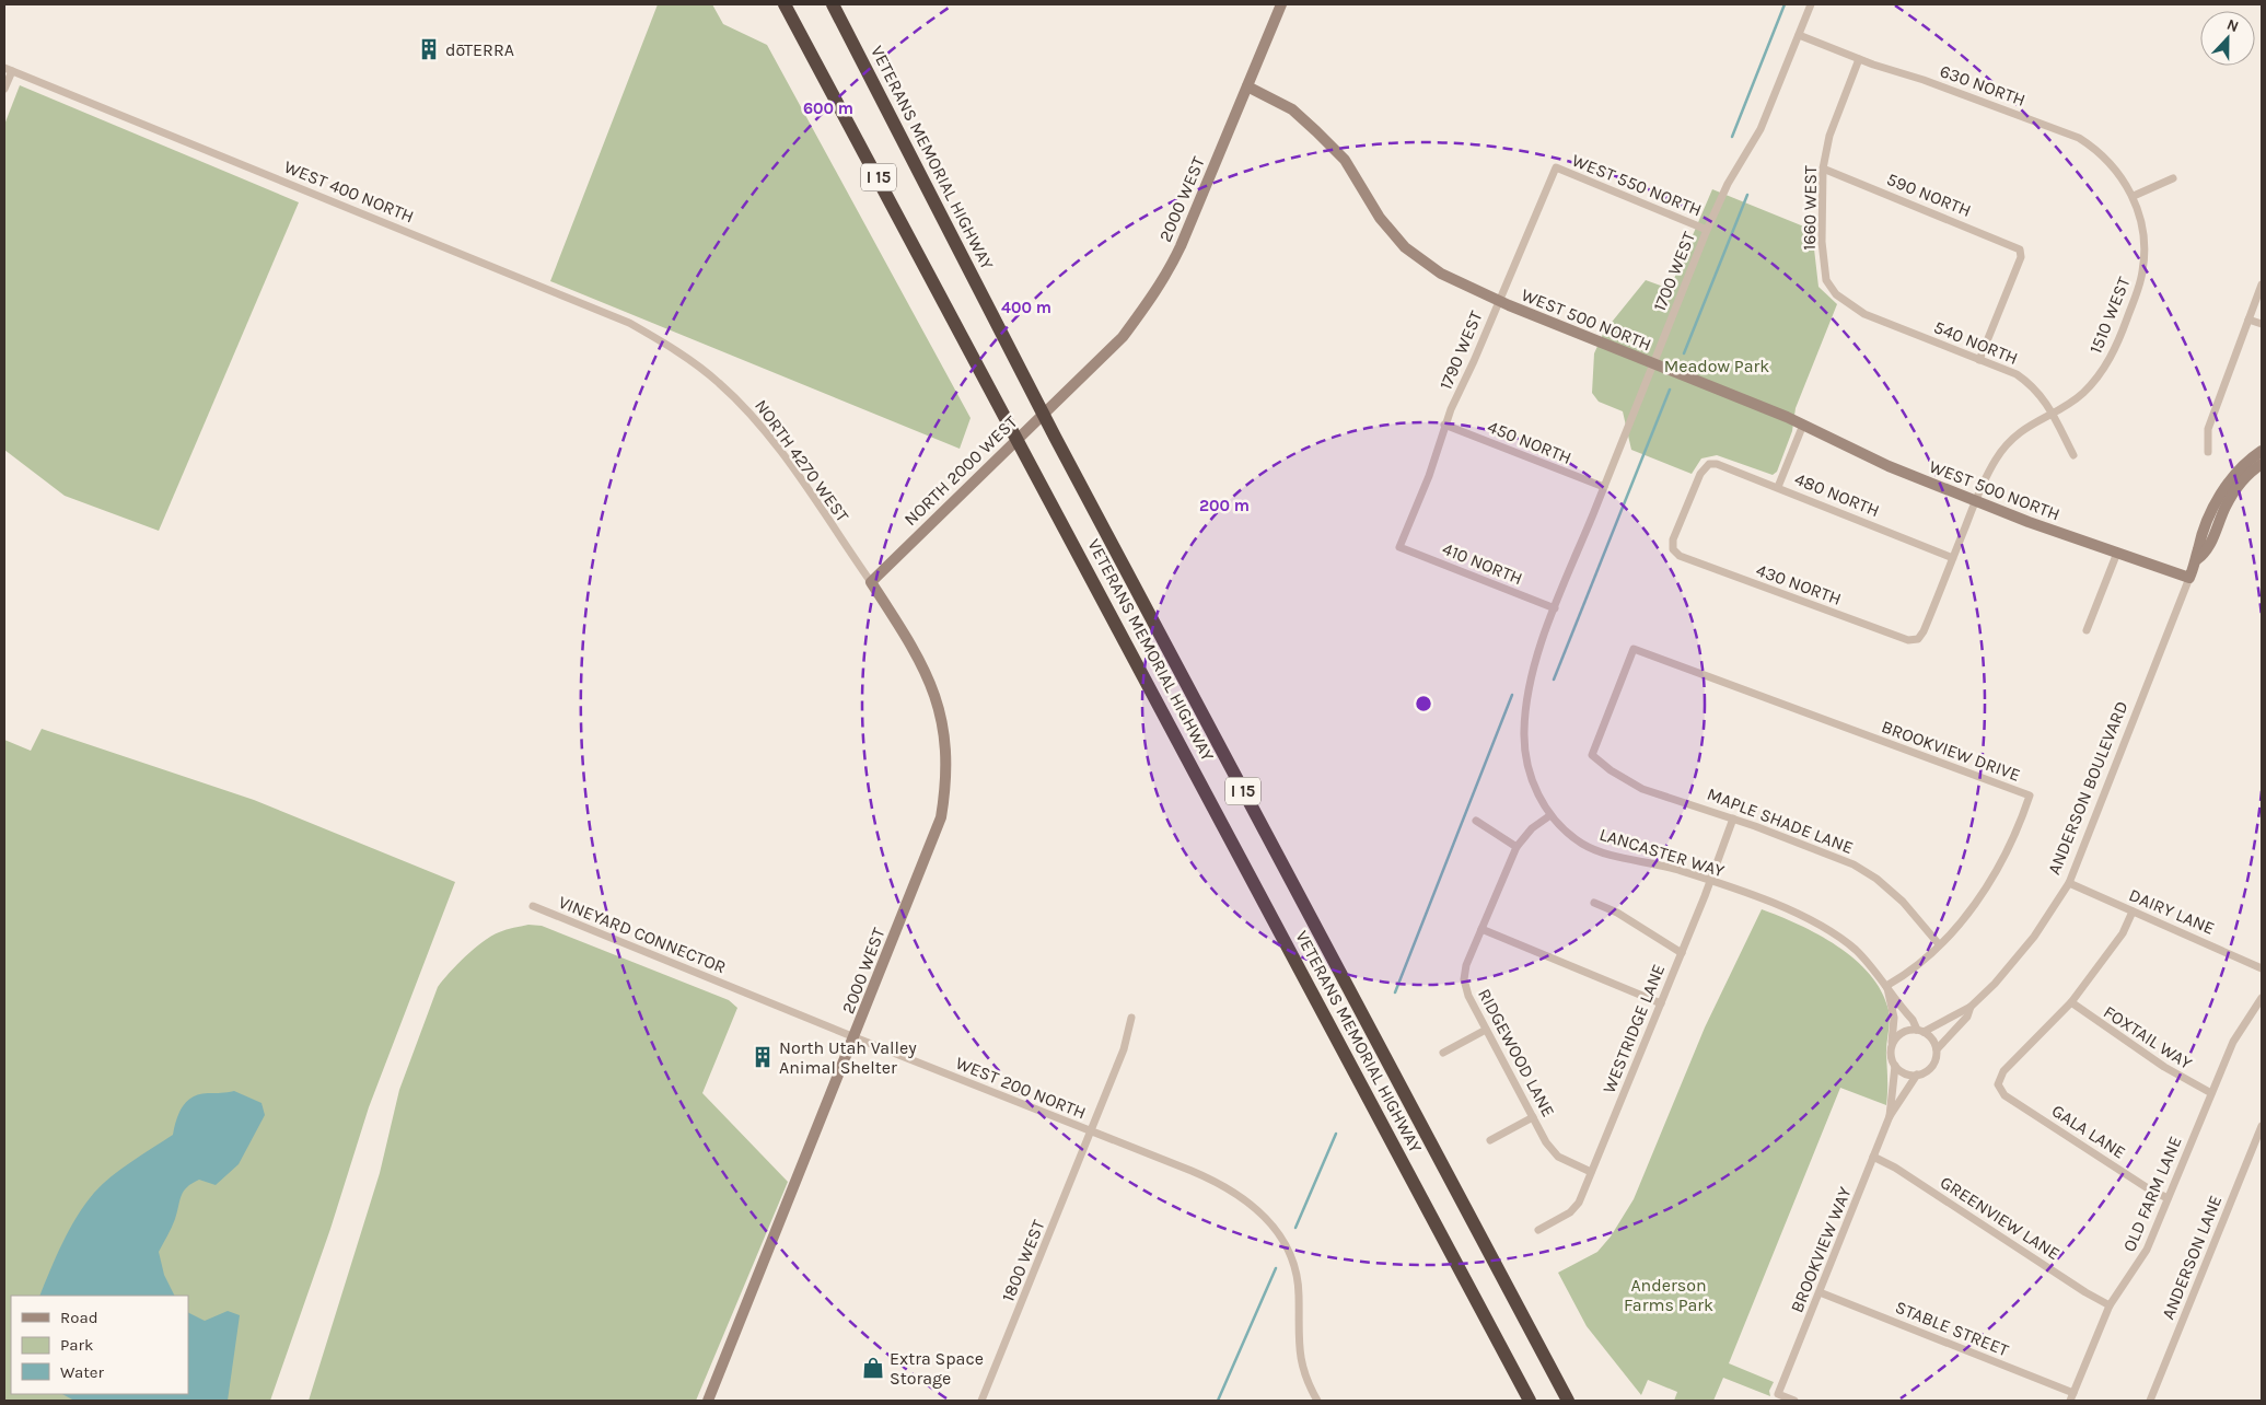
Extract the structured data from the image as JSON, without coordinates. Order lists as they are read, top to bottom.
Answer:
{
  "streets": {
    "highway": ["VETERANS MEMORIAL HIGHWAY", "I 15"],
    "street": [
      "630 NORTH",
      "WEST 550 NORTH",
      "WEST 400 NORTH",
      "590 NORTH",
      "2000 WEST",
      "1660 WEST",
      "1700 WEST",
      "1510 WEST",
      "WEST 500 NORTH",
      "540 NORTH",
      "1790 WEST",
      "450 NORTH",
      "NORTH 4270 WEST",
      "NORTH 2000 WEST",
      "480 NORTH",
      "410 NORTH",
      "430 NORTH",
      "BROOKVIEW DRIVE",
      "ANDERSON BOULEVARD",
      "MAPLE SHADE LANE",
      "LANCASTER WAY",
      "DAIRY LANE",
      "VINEYARD CONNECTOR",
      "WESTRIDGE LANE",
      "FOXTAIL WAY",
      "RIDGEWOOD LANE",
      "WEST 200 NORTH",
      "GALA LANE",
      "OLD FARM LANE",
      "GREENVIEW LANE",
      "BROOKVIEW WAY",
      "ANDERSON LANE",
      "1800 WEST",
      "STABLE STREET"
    ]
  },
  "crossings": [
    ["630 NORTH", "1660 WEST"],
    ["630 NORTH", "1700 WEST"],
    ["630 NORTH", "1510 WEST"],
    ["WEST 550 NORTH", "1700 WEST"],
    ["WEST 550 NORTH", "1790 WEST"],
    ["WEST 400 NORTH", "NORTH 4270 WEST"],
    ["590 NORTH", "1660 WEST"],
    ["590 NORTH", "540 NORTH"],
    ["2000 WEST", "WEST 500 NORTH"],
    ["2000 WEST", "NORTH 4270 WEST"],
    ["2000 WEST", "NORTH 2000 WEST"],
    ["2000 WEST", "WEST 200 NORTH"],
    ["1660 WEST", "540 NORTH"],
    ["1700 WEST", "WEST 500 NORTH"],
    ["1700 WEST", "450 NORTH"],
    ["1700 WEST", "410 NORTH"],
    ["1700 WEST", "LANCASTER WAY"],
    ["1510 WEST", "WEST 500 NORTH"],
    ["1510 WEST", "540 NORTH"],
    ["1510 WEST", "480 NORTH"],
    ["1510 WEST", "430 NORTH"],
    ["WEST 500 NORTH", "1790 WEST"],
    ["WEST 500 NORTH", "ANDERSON BOULEVARD"],
    ["1790 WEST", "450 NORTH"],
    ["1790 WEST", "410 NORTH"],
    ["NORTH 4270 WEST", "NORTH 2000 WEST"],
    ["480 NORTH", "430 NORTH"],
    ["BROOKVIEW DRIVE", "MAPLE SHADE LANE"],
    ["BROOKVIEW DRIVE", "LANCASTER WAY"],
    ["ANDERSON BOULEVARD", "LANCASTER WAY"],
    ["ANDERSON BOULEVARD", "DAIRY LANE"],
    ["ANDERSON BOULEVARD", "BROOKVIEW WAY"],
    ["MAPLE SHADE LANE", "WESTRIDGE LANE"],
    ["LANCASTER WAY", "WESTRIDGE LANE"],
    ["LANCASTER WAY", "RIDGEWOOD LANE"],
    ["LANCASTER WAY", "BROOKVIEW WAY"],
    ["VINEYARD CONNECTOR", "WEST 200 NORTH"],
    ["WESTRIDGE LANE", "RIDGEWOOD LANE"],
    ["FOXTAIL WAY", "GALA LANE"],
    ["FOXTAIL WAY", "OLD FARM LANE"],
    ["WEST 200 NORTH", "1800 WEST"],
    ["GALA LANE", "OLD FARM LANE"],
    ["OLD FARM LANE", "GREENVIEW LANE"],
    ["OLD FARM LANE", "STABLE STREET"],
    ["GREENVIEW LANE", "BROOKVIEW WAY"],
    ["BROOKVIEW WAY", "STABLE STREET"]
  ],
  "parks": ["Meadow Park", "Anderson Farms Park"],
  "places": {
    "building": ["dōTERRA", "North Utah Valley Animal Shelter"],
    "shop": ["Extra Space Storage"]
  },
  "legend": ["Road", "Park", "Water"],
  "north": "top",
  "rings": ["600 m", "400 m", "200 m"]
}
